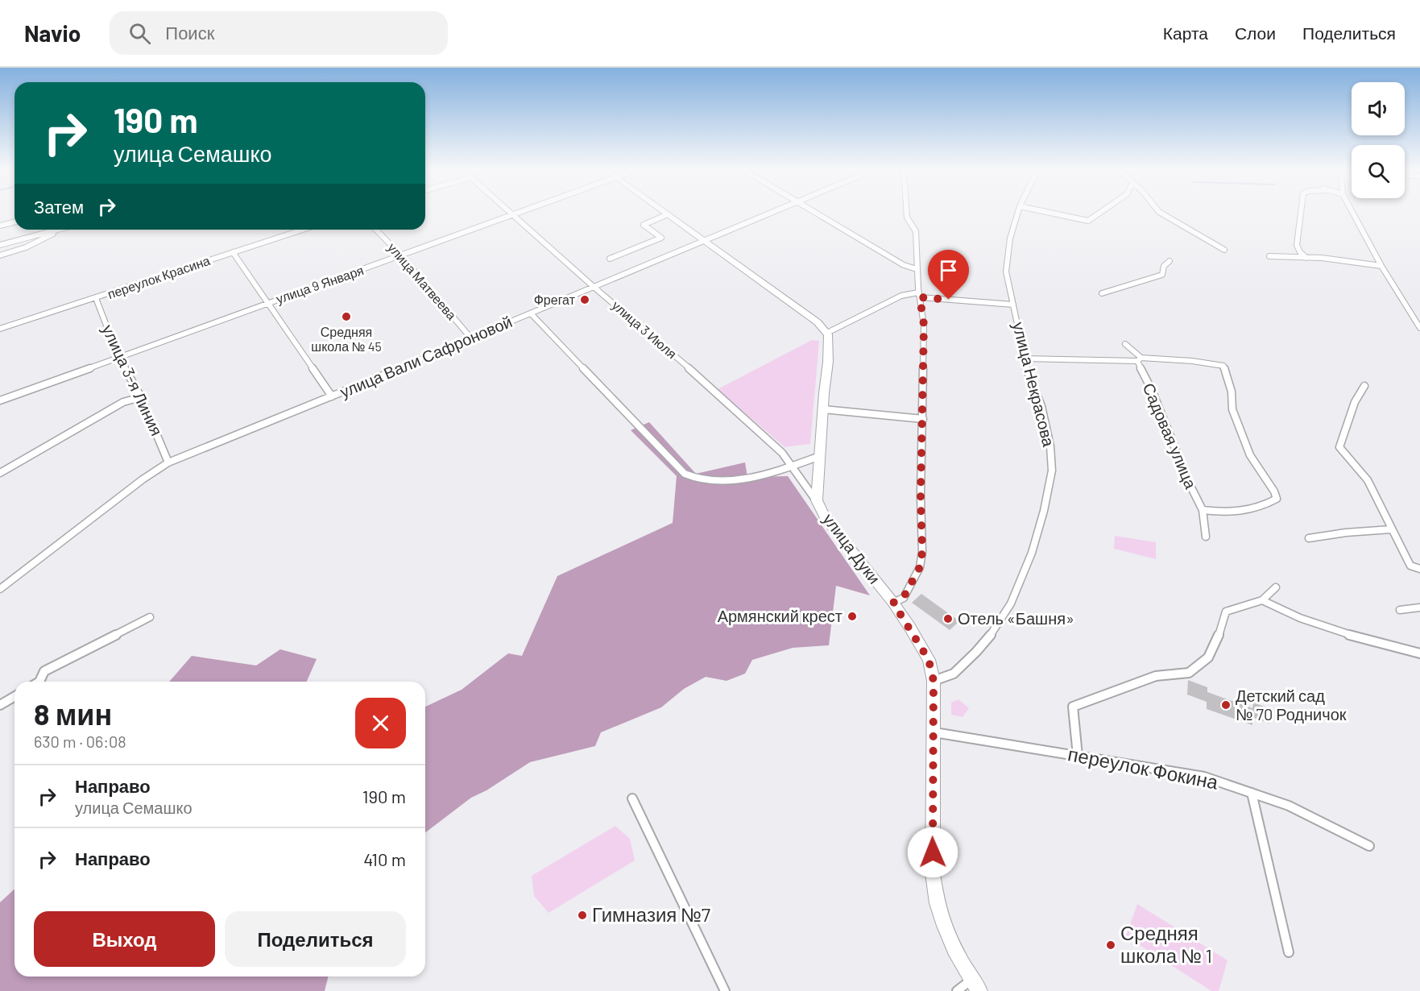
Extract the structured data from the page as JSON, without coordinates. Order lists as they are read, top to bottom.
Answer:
{
  "streets": {
    "main road": ["улица Дуки"],
    "street": [
      "переулок Красина",
      "улица Матвеева",
      "улица 9 Января",
      "улица 3 Июля",
      "улица Вали Сафроновой",
      "улица 3-я Линия",
      "улица Некрасова",
      "Садовая улица",
      "переулок Фокина"
    ]
  },
  "crossings": [
    ["переулок Красина", "улица 3-я Линия"],
    ["улица Матвеева", "улица 9 Января"],
    ["улица Матвеева", "улица Вали Сафроновой"],
    ["улица 9 Января", "улица 3 Июля"],
    ["улица 9 Января", "улица 3-я Линия"],
    ["улица 3 Июля", "улица Вали Сафроновой"],
    ["улица 3 Июля", "улица Дуки"],
    ["улица Вали Сафроновой", "улица 3-я Линия"],
    ["улица Некрасова", "улица Дуки"],
    ["улица Дуки", "переулок Фокина"]
  ],
  "places": [
    "Фрегат",
    "Средняя школа № 45",
    "Армянский крест",
    "Отель «Башня»",
    "Детский сад № 70 Родничок",
    "Гимназия №7",
    "Средняя школа № 1"
  ],
  "page": {
    "header": "Navio",
    "search": "Поиск",
    "nav": ["Карта", "Слои", "Поделиться"],
    "turn": ["190 m", "улица Семашко"],
    "then": "Затем",
    "heading": ["8 мин", "630 m · 06:08"],
    "list": [
      {
        "name": "Направо",
        "note": "улица Семашко",
        "value": "190 m"
      },
      {
        "name": "Направо",
        "value": "410 m"
      }
    ],
    "buttons": ["Выход", "Поделиться"]
  }
}
